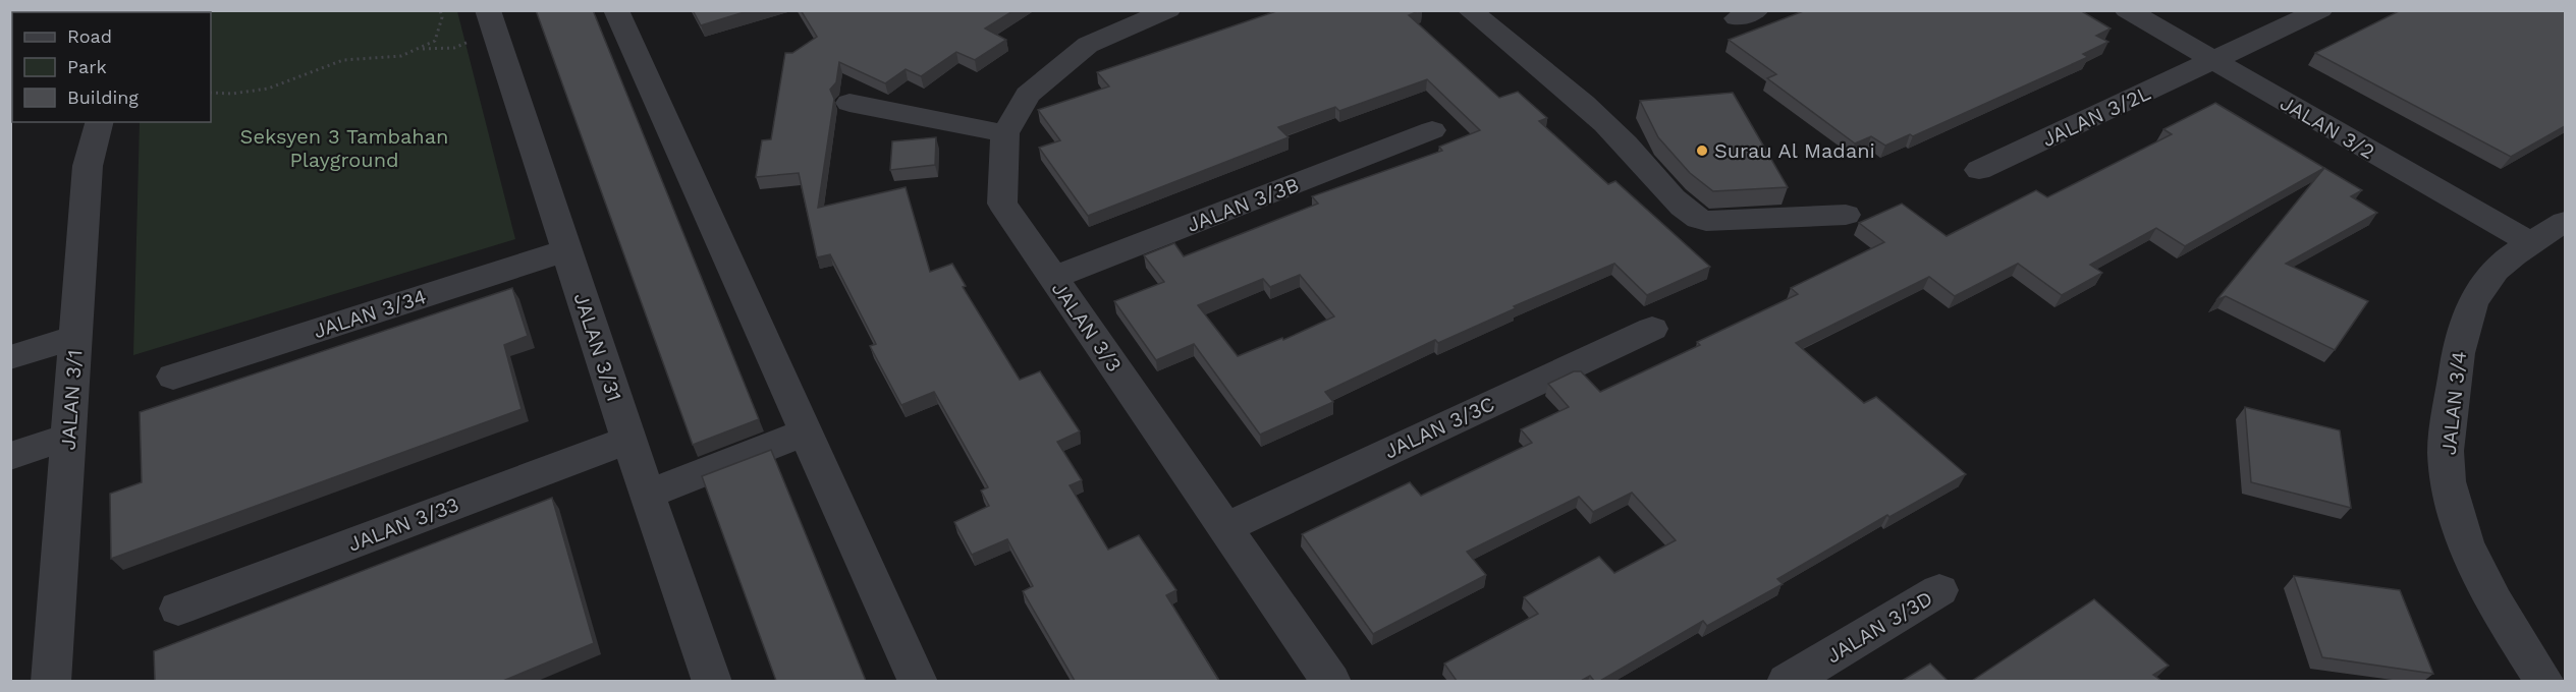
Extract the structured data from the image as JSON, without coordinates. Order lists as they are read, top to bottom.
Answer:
{
  "streets": {
    "street": [
      "JALAN 3/2L",
      "JALAN 3/2",
      "JALAN 3/3B",
      "JALAN 3/34",
      "JALAN 3/3",
      "JALAN 3/31",
      "JALAN 3/1",
      "JALAN 3/4",
      "JALAN 3/3C",
      "JALAN 3/33",
      "JALAN 3/3D"
    ]
  },
  "crossings": [
    ["JALAN 3/2L", "JALAN 3/2"],
    ["JALAN 3/2", "JALAN 3/4"],
    ["JALAN 3/3B", "JALAN 3/3"],
    ["JALAN 3/34", "JALAN 3/31"],
    ["JALAN 3/3", "JALAN 3/3C"],
    ["JALAN 3/31", "JALAN 3/33"]
  ],
  "parks": ["Seksyen 3 Tambahan Playground"],
  "places": ["Surau Al Madani"],
  "legend": ["Road", "Park", "Building"]
}
